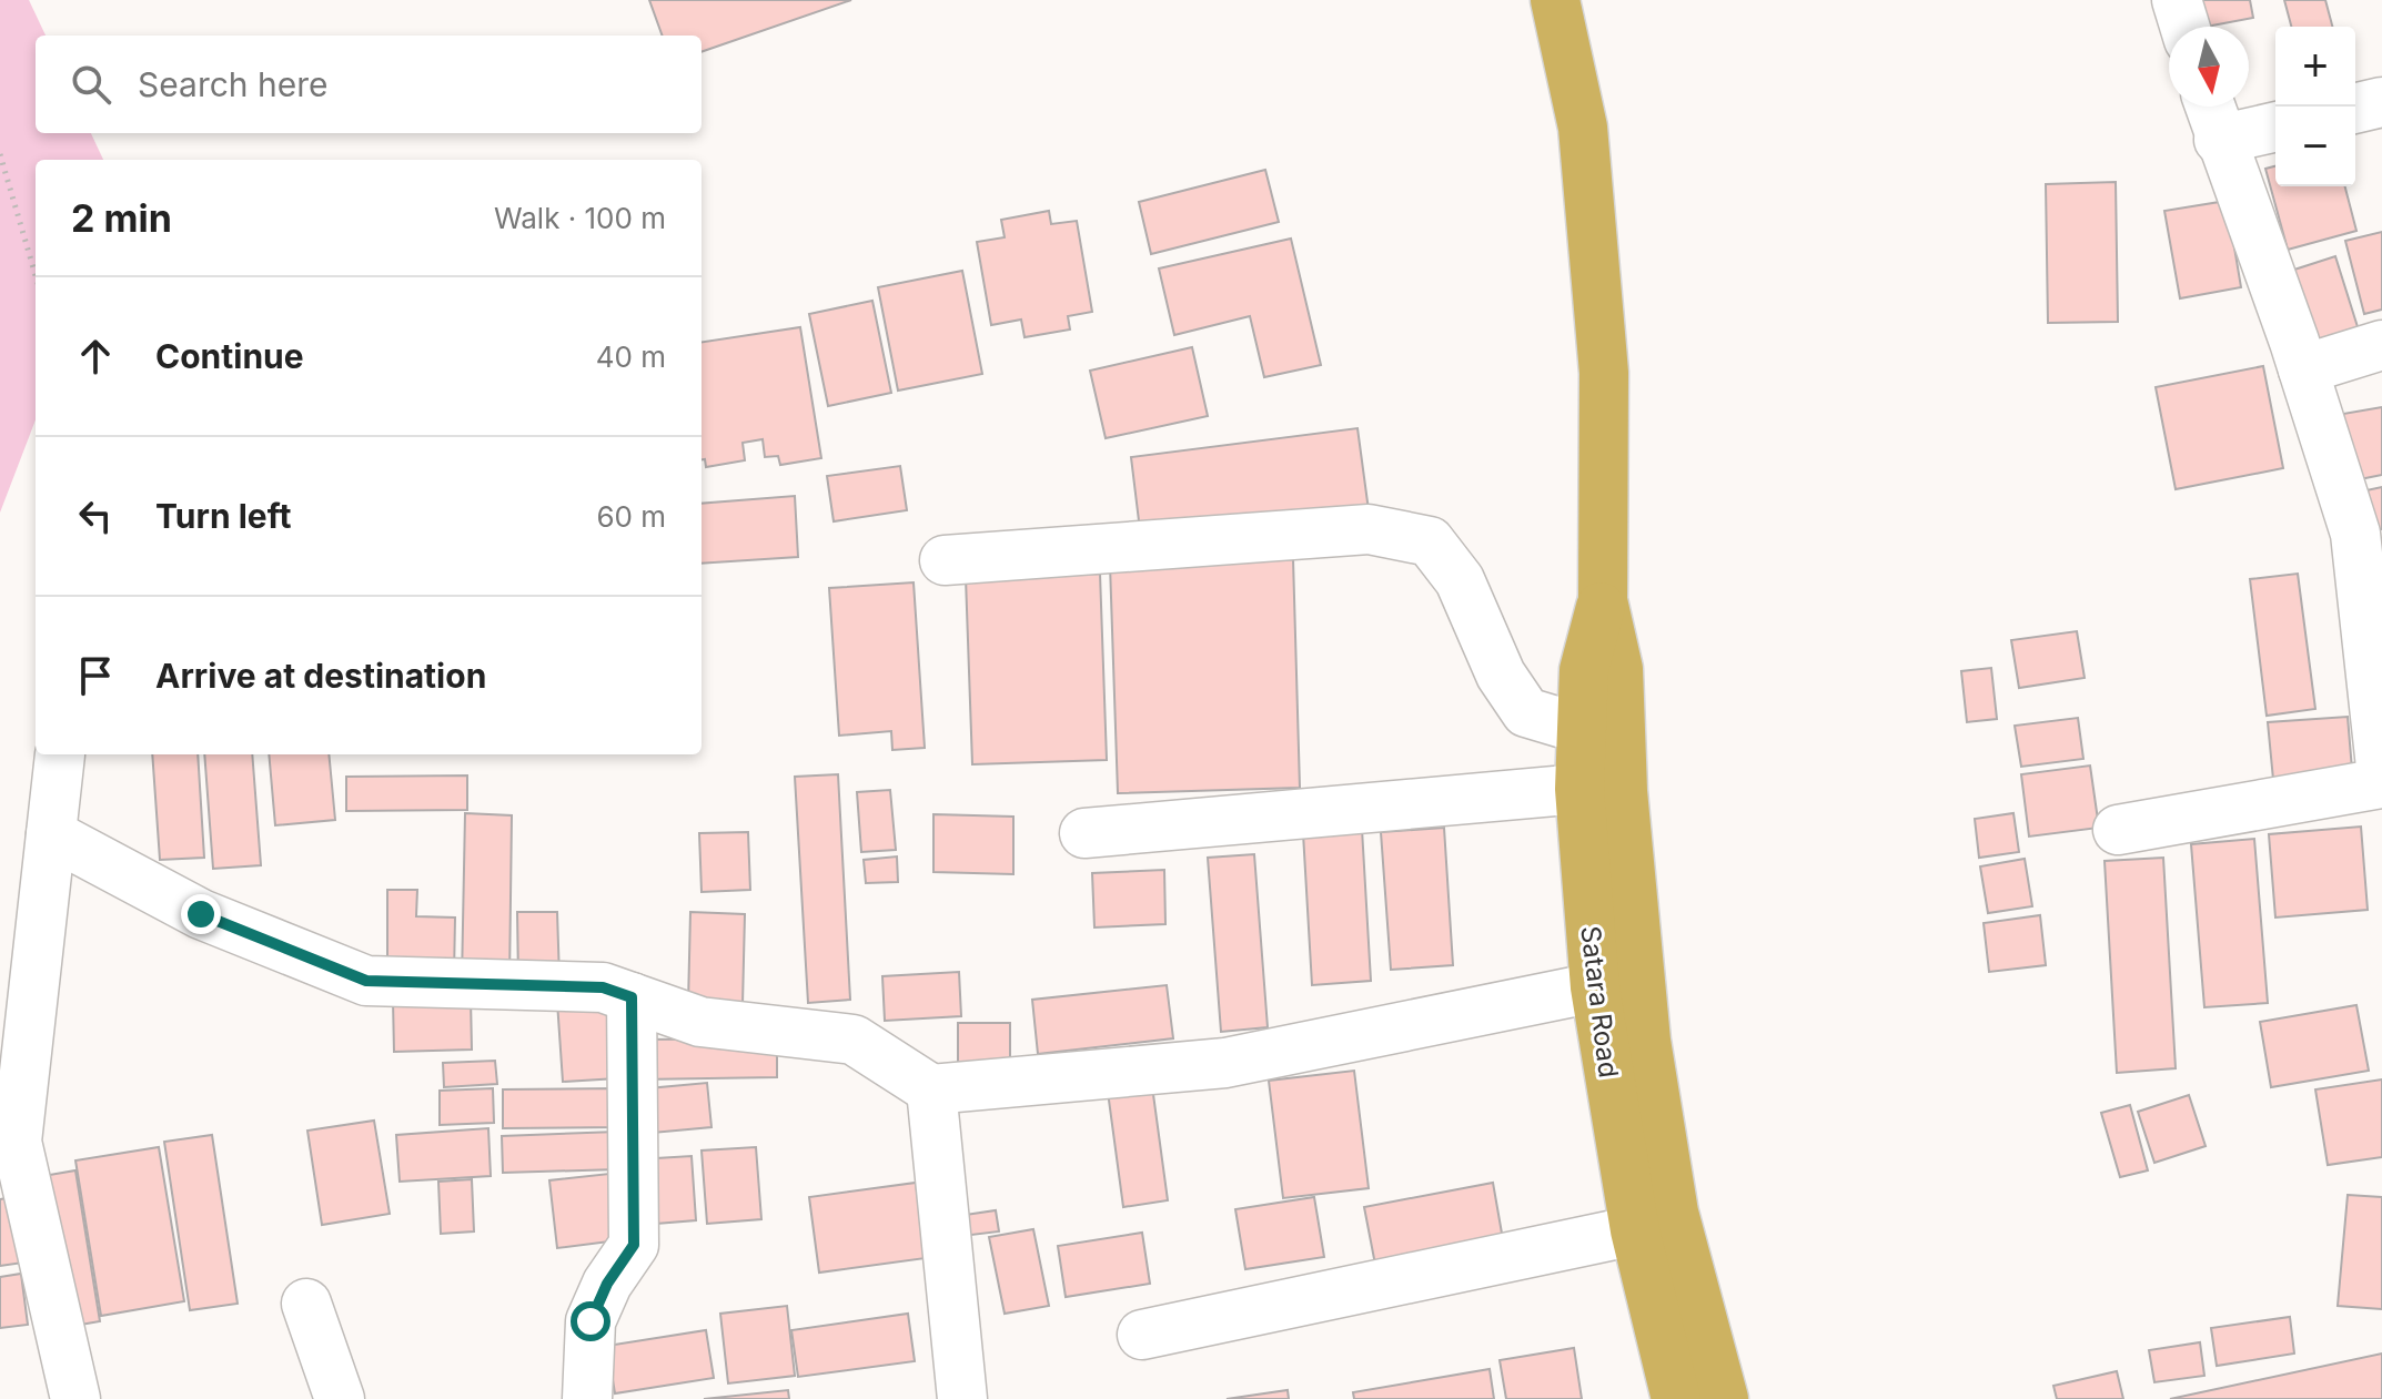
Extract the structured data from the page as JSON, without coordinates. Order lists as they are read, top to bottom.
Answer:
{
  "streets": {
    "highway": ["Satara Road"]
  },
  "north": "bottom",
  "page": {
    "map_buttons": ["+", "−"],
    "search": "Search here",
    "heading": ["2 min", "Walk · 100 m"],
    "list": [
      ["Continue", "40 m"],
      ["Turn left", "60 m"],
      "Arrive at destination"
    ]
  }
}
